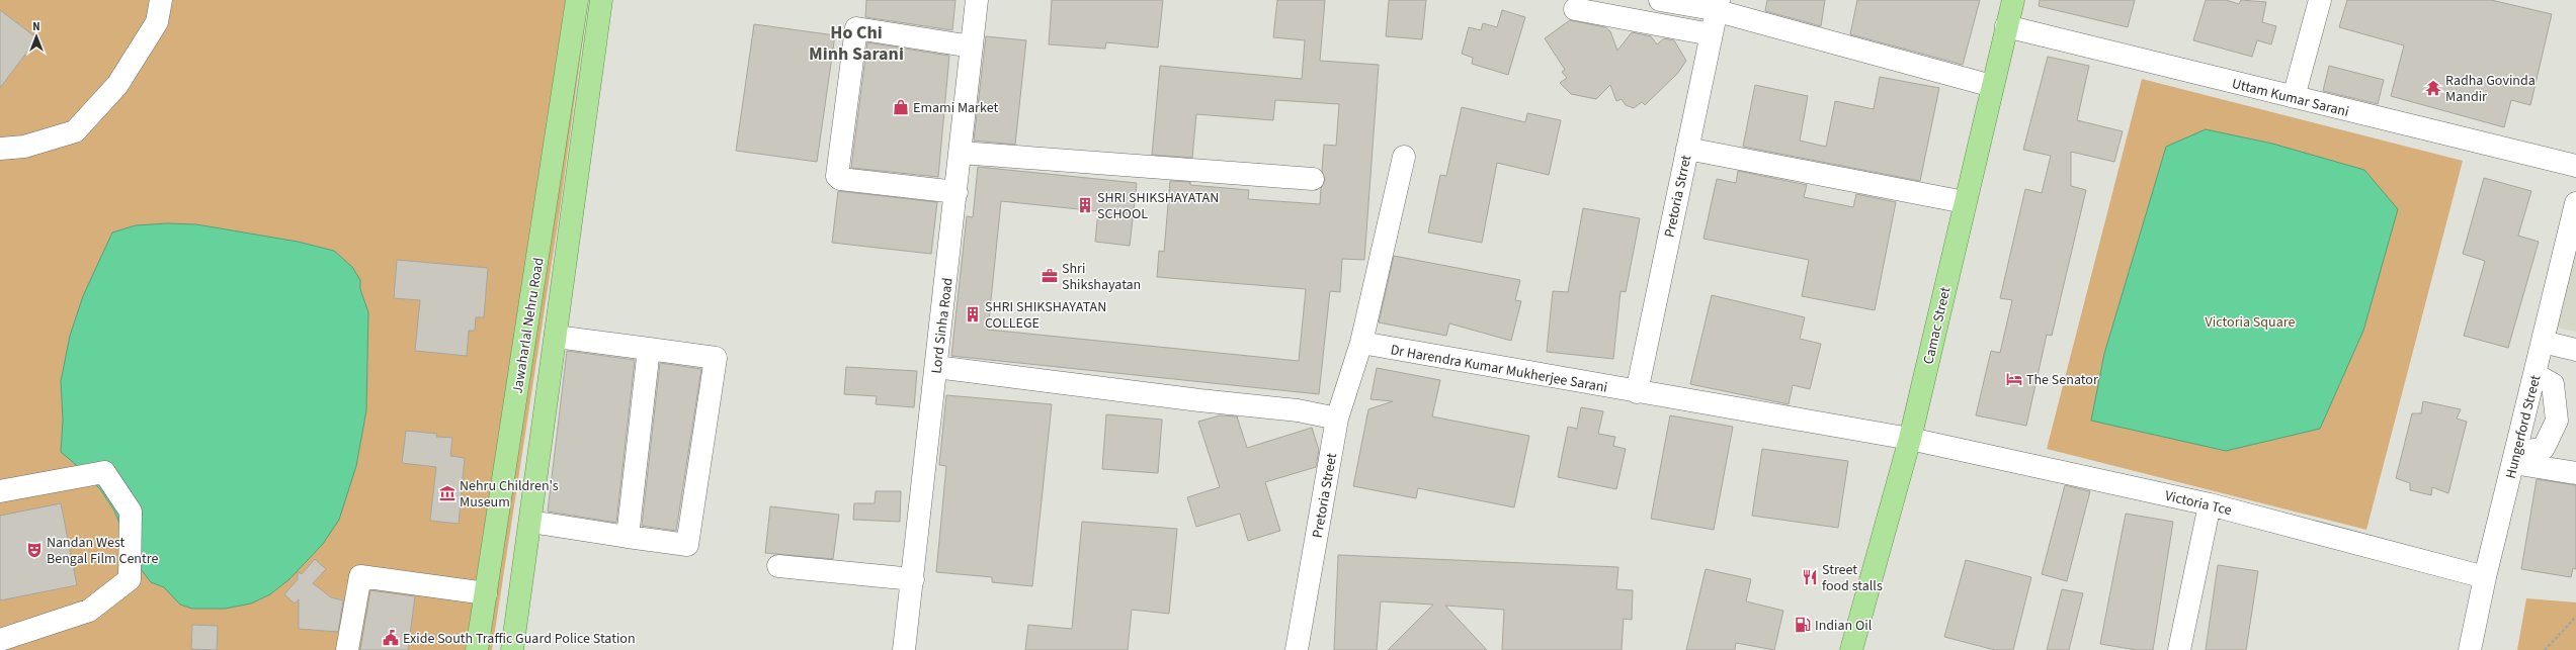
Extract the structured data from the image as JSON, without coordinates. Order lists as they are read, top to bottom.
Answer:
{
  "streets": {
    "main road": ["Jawaharlal Nehru Road", "Camac Street"],
    "street": [
      "Uttam Kumar Sarani",
      "Pretoria Strret",
      "Lord Sinha Road",
      "Dr Harendra Kumar Mukherjee Sarani",
      "Hungerford Street",
      "Pretoria Street",
      "Victoria Tce"
    ]
  },
  "crossings": [
    ["Uttam Kumar Sarani", "Camac Street"],
    ["Pretoria Strret", "Dr Harendra Kumar Mukherjee Sarani"],
    ["Camac Street", "Dr Harendra Kumar Mukherjee Sarani"],
    ["Camac Street", "Victoria Tce"],
    ["Dr Harendra Kumar Mukherjee Sarani", "Pretoria Street"],
    ["Dr Harendra Kumar Mukherjee Sarani", "Victoria Tce"],
    ["Hungerford Street", "Victoria Tce"]
  ],
  "districts": ["Ho Chi Minh Sarani"],
  "parks": ["Victoria Square"],
  "places": {
    "temple": ["Radha Govinda Mandir"],
    "shop": ["Emami Market"],
    "building": ["SHRI SHIKSHAYATAN SCHOOL", "SHRI SHIKSHAYATAN COLLEGE"],
    "office": ["Shri Shikshayatan"],
    "hotel": ["The Senator"],
    "museum": ["Nehru Children's Museum"],
    "theatre": ["Nandan West Bengal Film Centre"],
    "restaurant": ["Street food stalls"],
    "fuel station": ["Indian Oil"],
    "public building": ["Exide South Traffic Guard Police Station"]
  },
  "north": "top"
}
